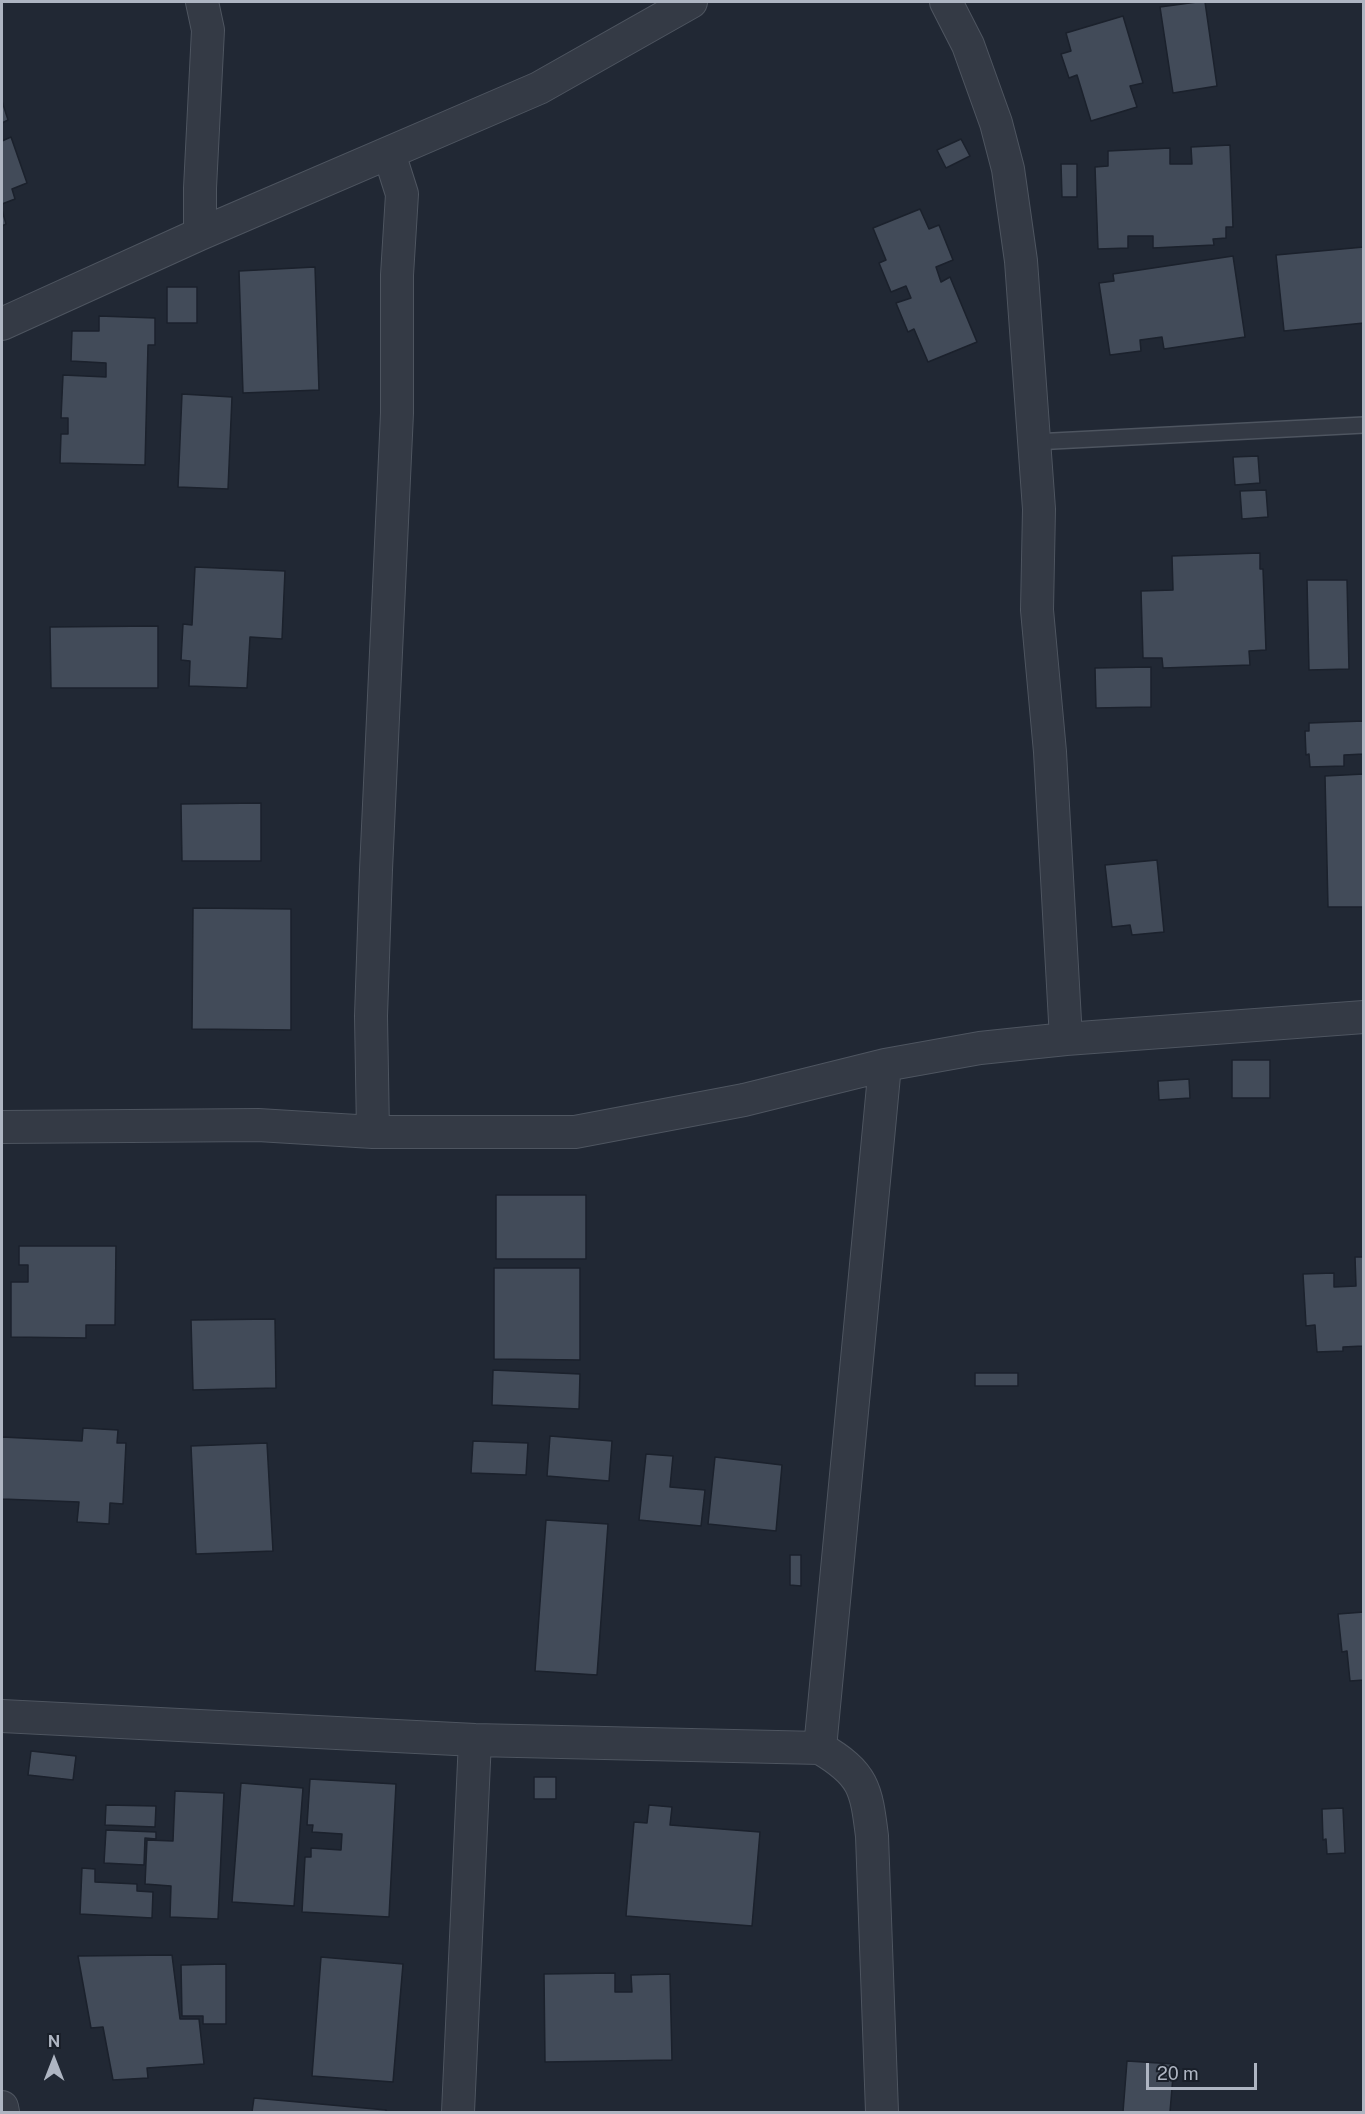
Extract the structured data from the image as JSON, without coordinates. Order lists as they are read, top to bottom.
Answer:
{
  "scale_bar": "20 m",
  "north": "top"
}
